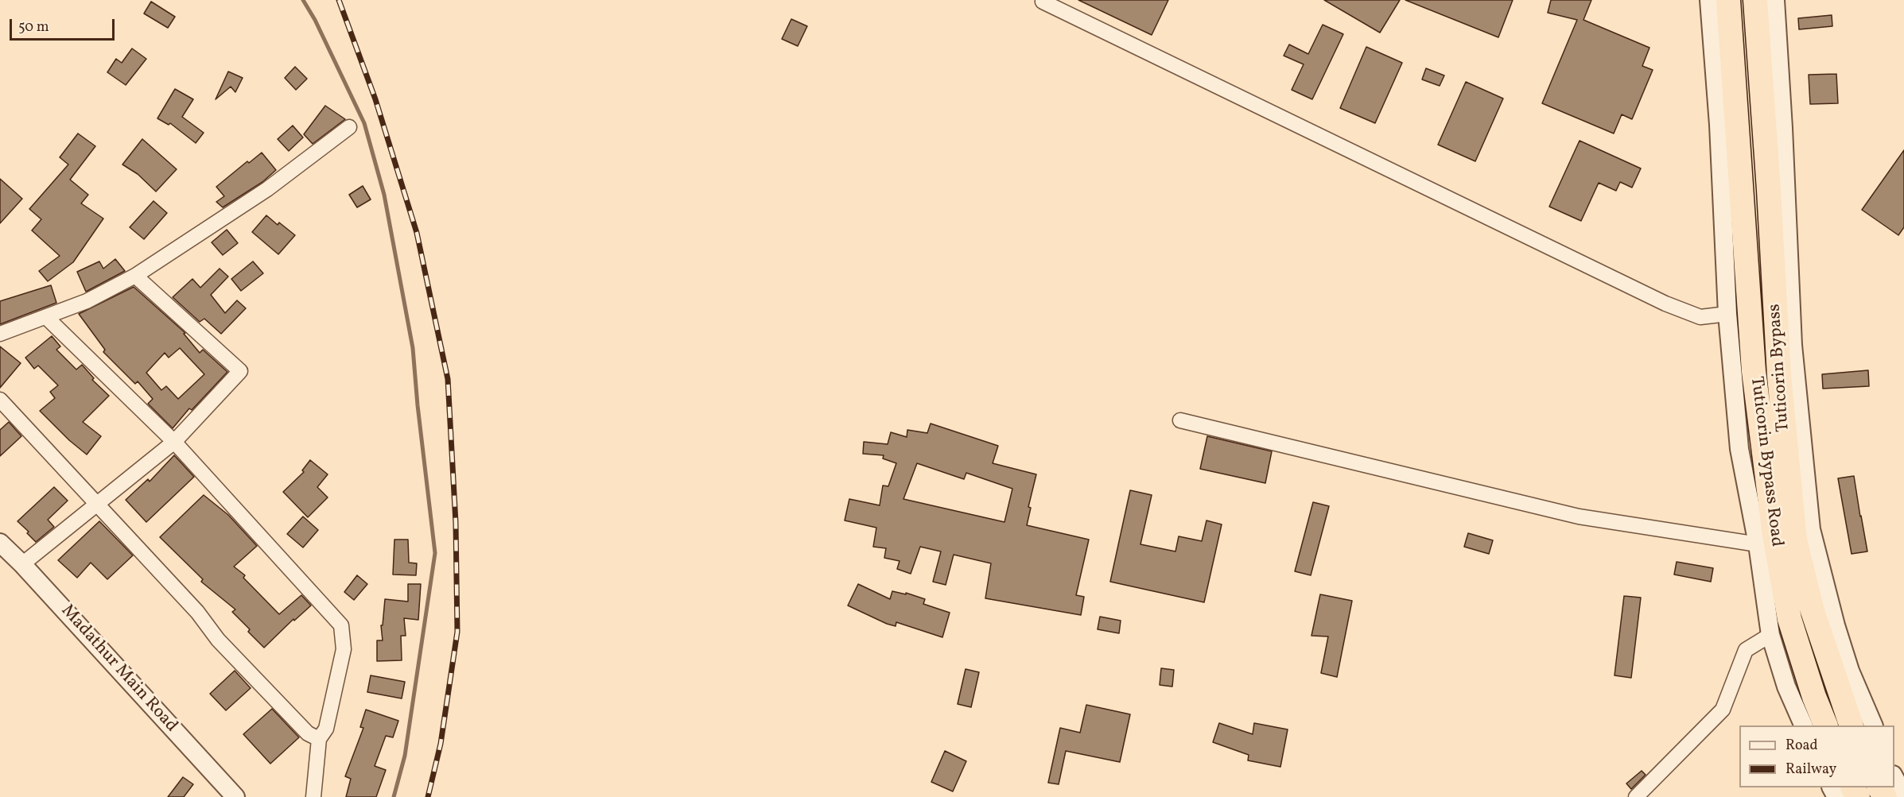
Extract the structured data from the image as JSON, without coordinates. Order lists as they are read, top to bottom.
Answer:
{
  "streets": {
    "highway": ["Tuticorin Bypass", "Tuticorin Bypass Road"],
    "street": ["Madathur Main Road"]
  },
  "legend": ["Road", "Railway"],
  "scale_bar": "50 m"
}
